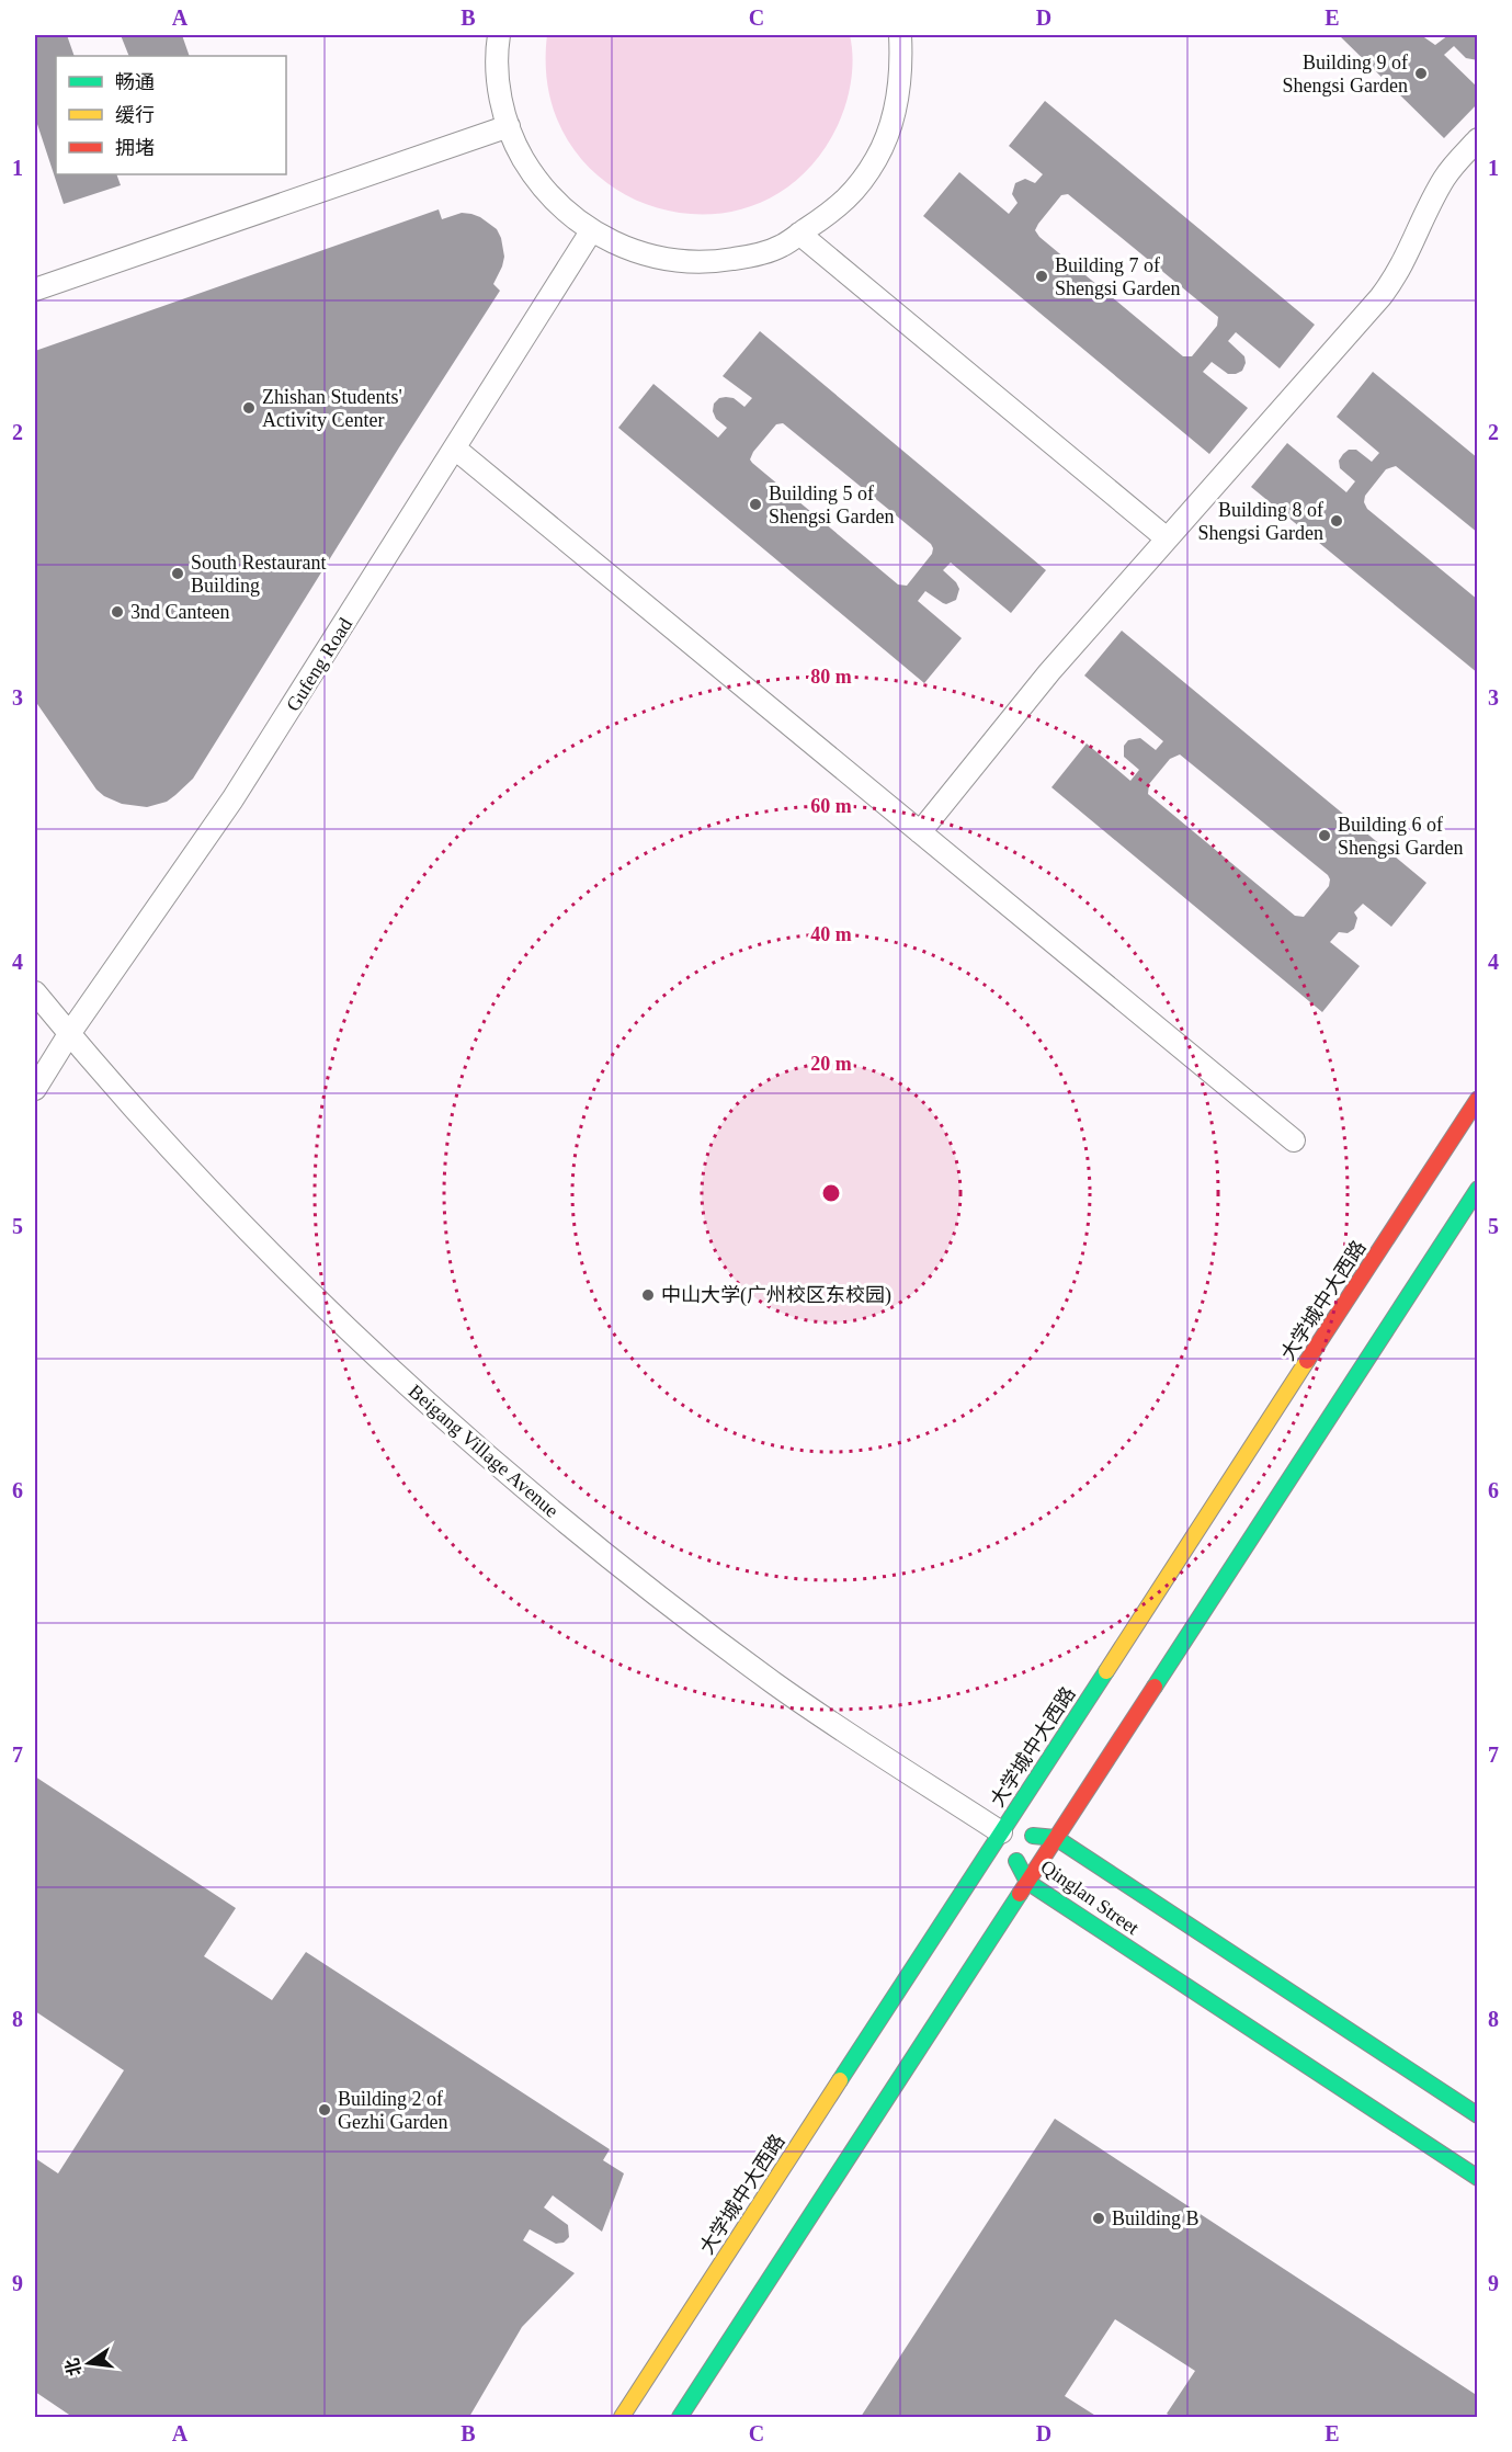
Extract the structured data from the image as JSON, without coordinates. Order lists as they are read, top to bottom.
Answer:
{
  "streets": {
    "main road": ["大学城中大西路", "Qinglan Street"],
    "lane": ["Gufeng Road", "Beigang Village Avenue"]
  },
  "crossings": [
    ["Gufeng Road", "Beigang Village Avenue"],
    ["大学城中大西路", "Beigang Village Avenue"],
    ["大学城中大西路", "Qinglan Street"],
    ["Beigang Village Avenue", "Qinglan Street"]
  ],
  "places": [
    "Building 9 of Shengsi Garden",
    "Building 7 of Shengsi Garden",
    "Zhishan Students' Activity Center",
    "Building 5 of Shengsi Garden",
    "Building 8 of Shengsi Garden",
    "South Restaurant Building",
    "3nd Canteen",
    "Building 6 of Shengsi Garden",
    "中山大学(广州校区东校园)",
    "Building 2 of Gezhi Garden",
    "Building B"
  ],
  "legend": ["畅通", "缓行", "拥堵"],
  "north": "left",
  "grid": {
    "columns": [
      "A",
      "B",
      "C",
      "D",
      "E"
    ],
    "rows": [
      "1",
      "2",
      "3",
      "4",
      "5",
      "6",
      "7",
      "8",
      "9"
    ]
  },
  "rings": [
    "80 m",
    "60 m",
    "40 m",
    "20 m"
  ]
}
